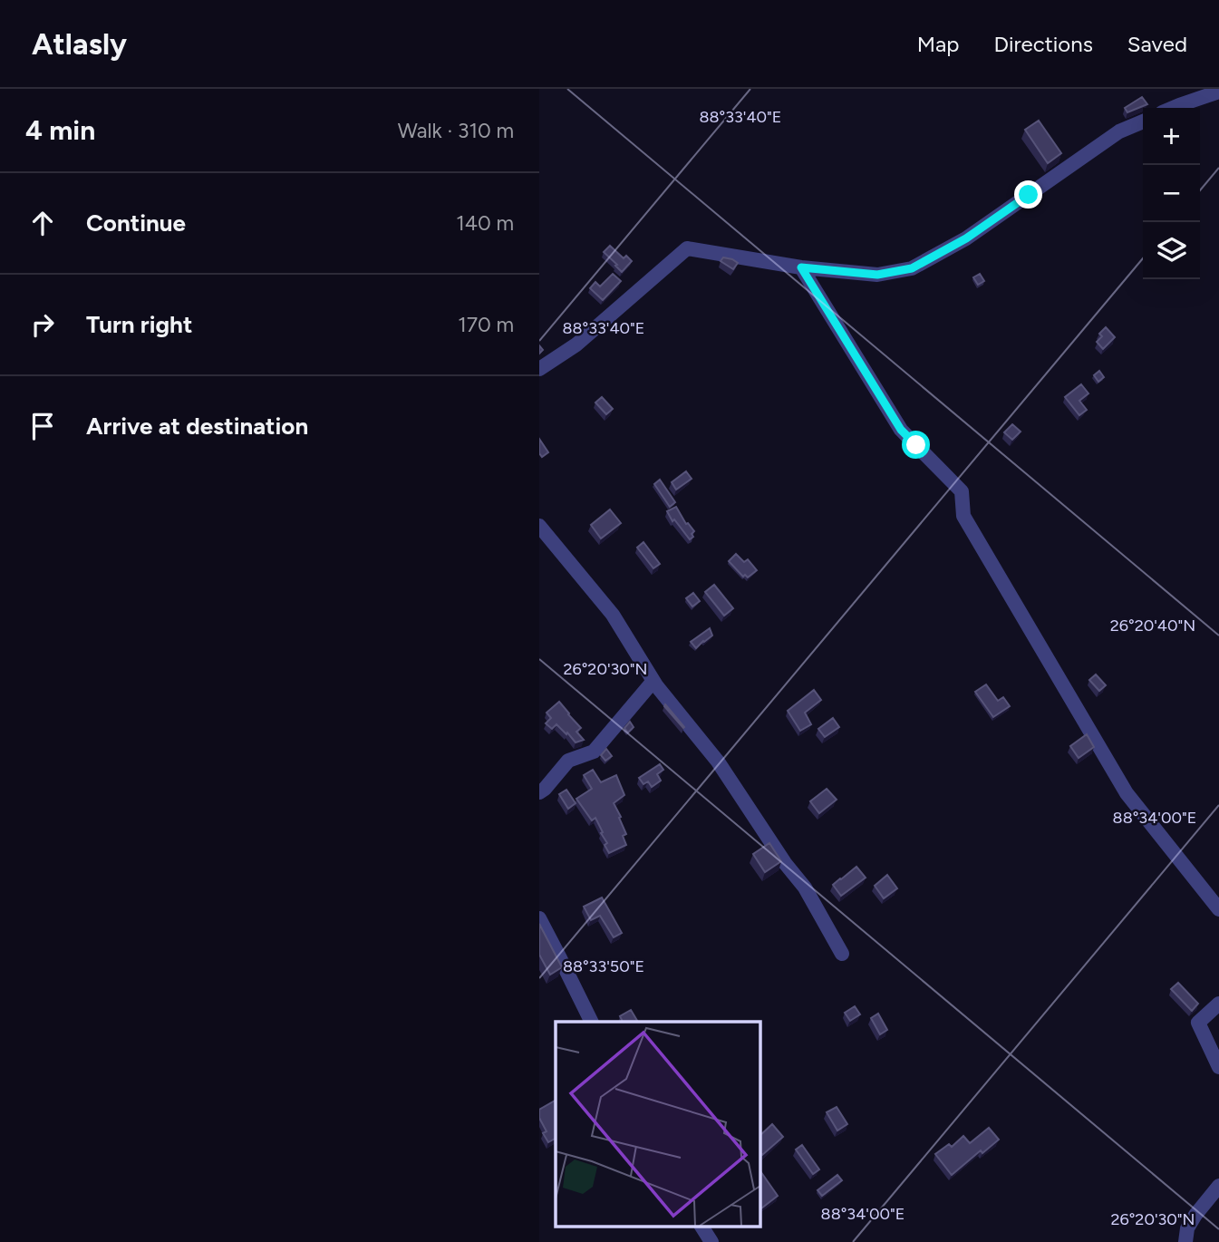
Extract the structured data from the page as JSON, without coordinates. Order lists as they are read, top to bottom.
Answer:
{
  "page": {
    "header": "Atlasly",
    "nav": ["Map", "Directions", "Saved"],
    "heading": ["4 min", "Walk · 310 m"],
    "map_buttons": ["+", "−"],
    "list": [
      ["Continue", "140 m"],
      ["Turn right", "170 m"],
      "Arrive at destination"
    ]
  },
  "coordinates": [
    "88°33'40\"E",
    "26°20'40\"N",
    "26°20'30\"N",
    "88°34'00\"E",
    "88°33'50\"E"
  ]
}
